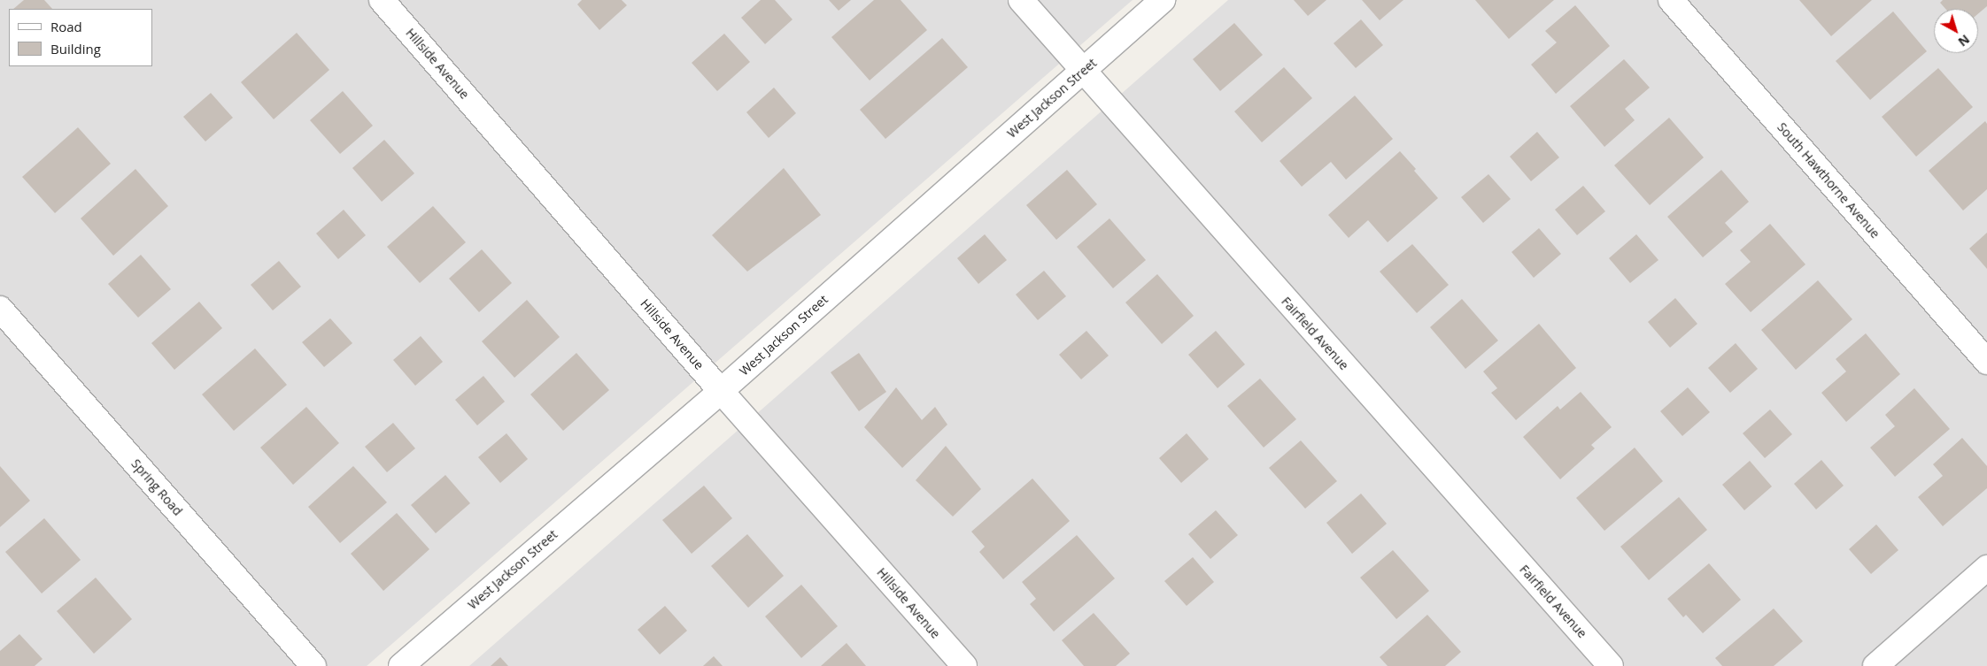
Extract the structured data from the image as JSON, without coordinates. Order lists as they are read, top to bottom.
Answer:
{
  "streets": {
    "street": [
      "Hillside Avenue",
      "West Jackson Street",
      "South Hawthorne Avenue",
      "Fairfield Avenue",
      "Spring Road"
    ]
  },
  "crossings": [
    ["Hillside Avenue", "West Jackson Street"],
    ["West Jackson Street", "Fairfield Avenue"]
  ],
  "legend": ["Road", "Building"],
  "north": "bottom right"
}
